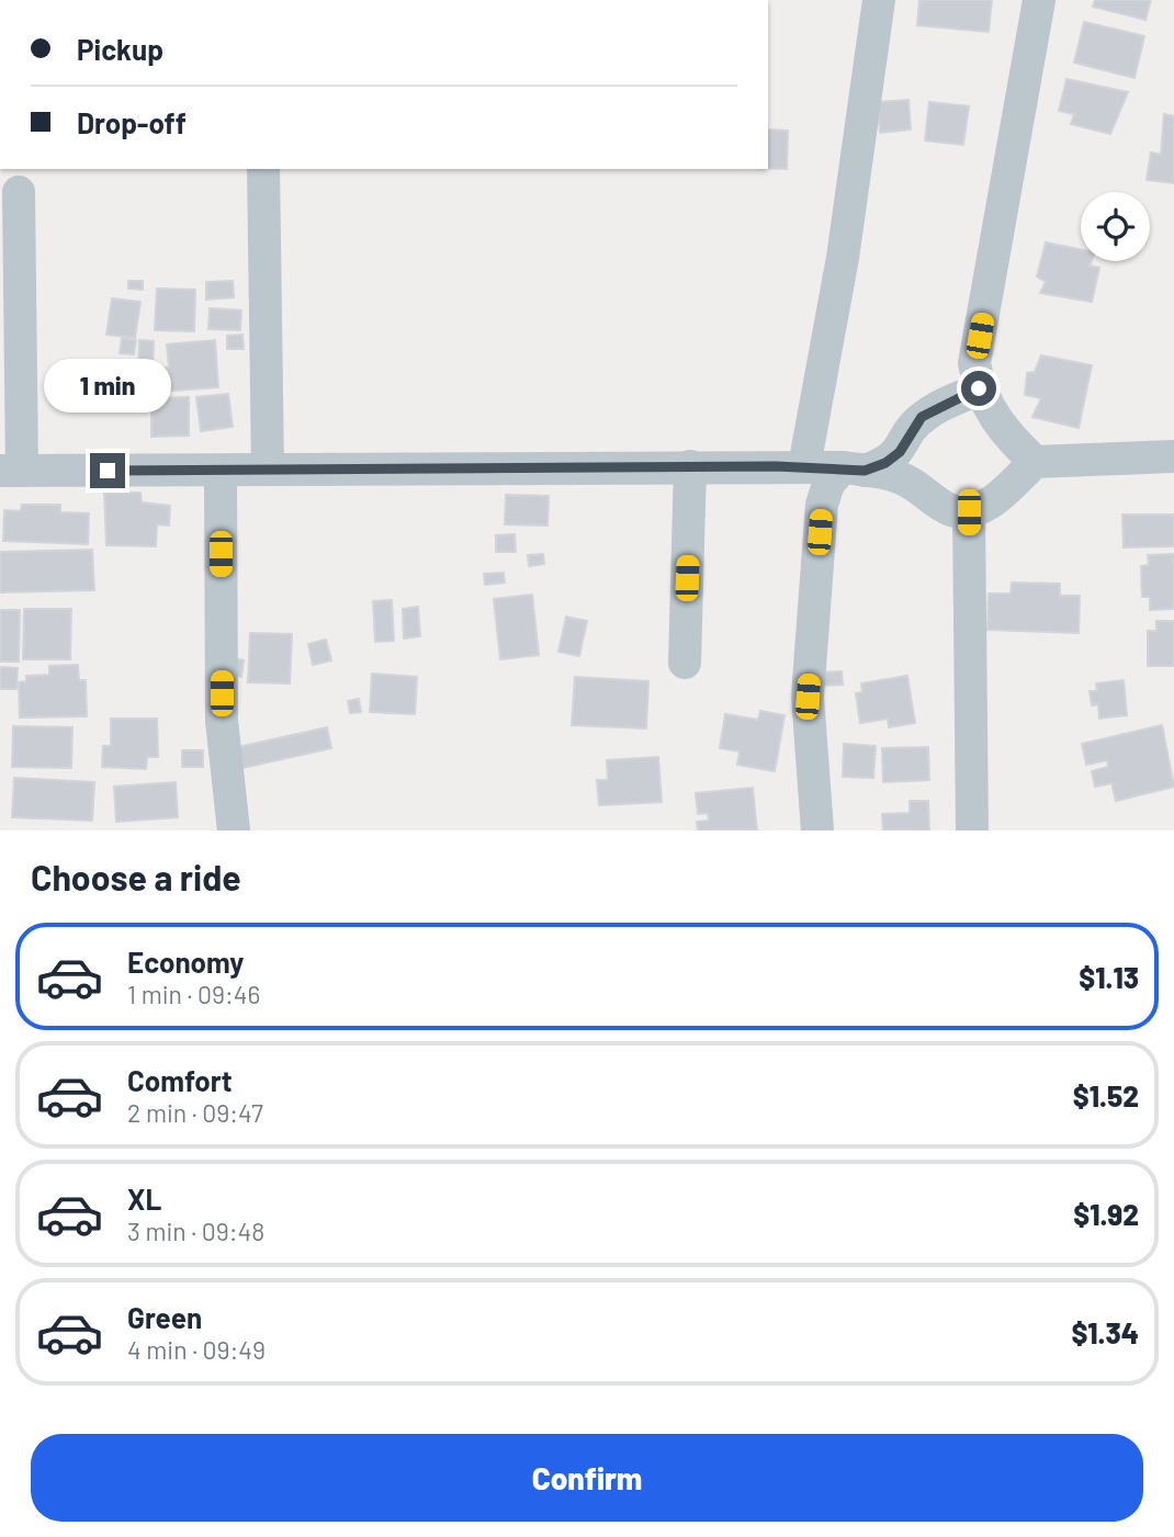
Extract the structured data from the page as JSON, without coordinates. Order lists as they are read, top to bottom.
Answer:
{
  "page": {
    "banner": ["Pickup", "Drop-off"],
    "bubble": "1 min",
    "heading": "Choose a ride",
    "list": [
      {
        "name": "Economy",
        "note": "1 min · 09:46",
        "value": "$1.13"
      },
      {
        "name": "Comfort",
        "note": "2 min · 09:47",
        "value": "$1.52"
      },
      {
        "name": "XL",
        "note": "3 min · 09:48",
        "value": "$1.92"
      },
      {
        "name": "Green",
        "note": "4 min · 09:49",
        "value": "$1.34"
      }
    ],
    "buttons": "Confirm"
  }
}
